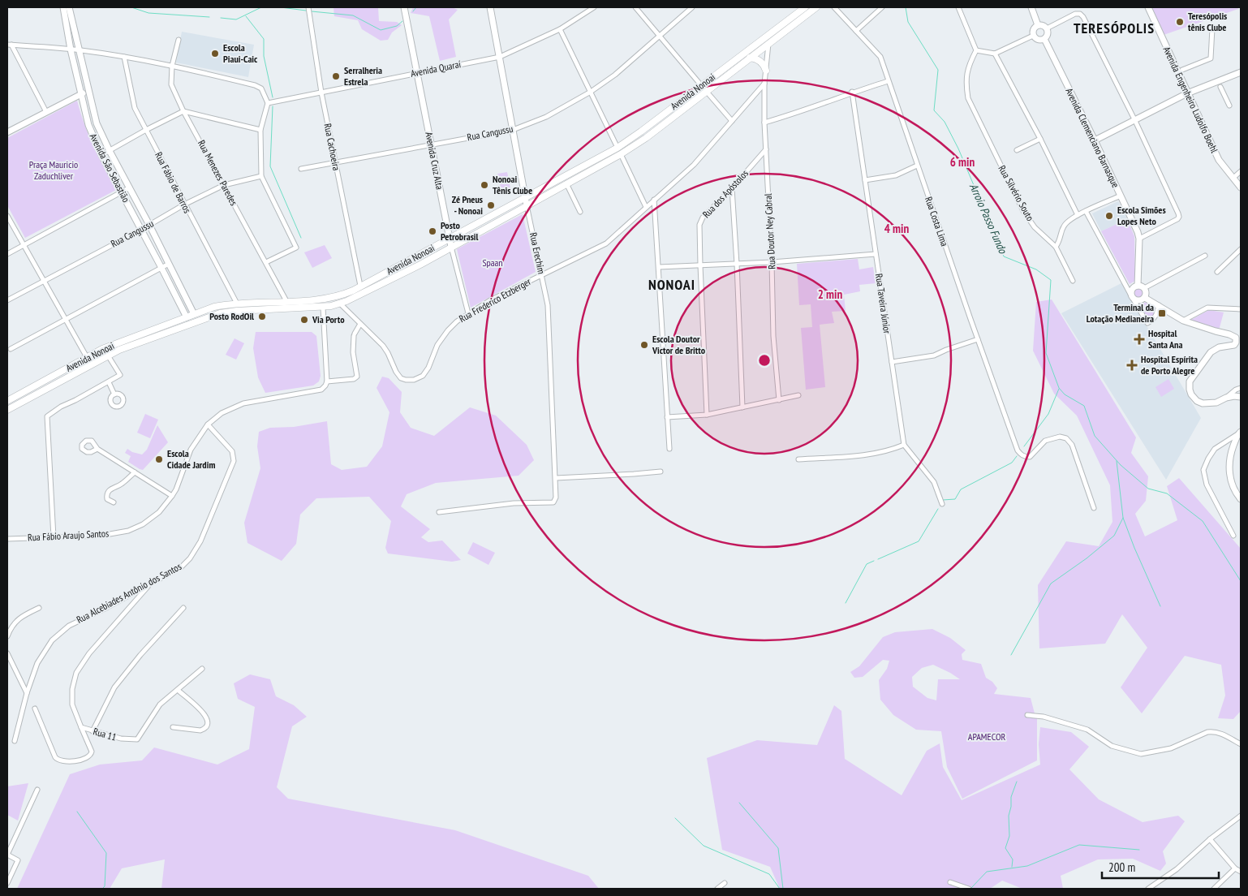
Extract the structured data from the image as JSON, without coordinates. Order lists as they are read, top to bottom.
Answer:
{
  "streets": {
    "main road": ["Avenida Nonoai"],
    "street": [
      "Avenida Quaraí",
      "Avenida Engenheiro Ludolfo Boehl",
      "Rua Cangussu",
      "Avenida Clemenciano Barnasque",
      "Rua Cachoeira",
      "Avenida Cruz Alta",
      "Avenida São Sebastião",
      "Rua Menezes Paredes",
      "Rua Fábio de Barros",
      "Rua Silvério Souto",
      "Rua dos Apóstolos",
      "Rua Costa Lima",
      "Rua Doutor Ney Cabral",
      "Rua Erechim",
      "Rua Frederico Etzberger",
      "Rua Taveira Júnior",
      "Rua Fábio Araujo Santos",
      "Rua Alcebiades Antônio dos Santos",
      "Rua 11"
    ]
  },
  "crossings": [
    ["Avenida Quaraí", "Rua Cachoeira"],
    ["Avenida Quaraí", "Avenida Cruz Alta"],
    ["Avenida Quaraí", "Rua Erechim"],
    ["Avenida Nonoai", "Rua Cachoeira"],
    ["Avenida Nonoai", "Avenida Cruz Alta"],
    ["Avenida Nonoai", "Avenida São Sebastião"],
    ["Avenida Nonoai", "Rua Menezes Paredes"],
    ["Avenida Nonoai", "Rua Fábio de Barros"],
    ["Avenida Nonoai", "Rua Doutor Ney Cabral"],
    ["Avenida Nonoai", "Rua Erechim"],
    ["Avenida Nonoai", "Rua Frederico Etzberger"],
    ["Rua Cangussu", "Rua Cachoeira"],
    ["Rua Cangussu", "Avenida Cruz Alta"],
    ["Rua Cangussu", "Avenida São Sebastião"],
    ["Rua Cangussu", "Rua Menezes Paredes"],
    ["Rua Cangussu", "Rua Fábio de Barros"],
    ["Rua Cangussu", "Rua Erechim"],
    ["Avenida Cruz Alta", "Rua Frederico Etzberger"],
    ["Rua dos Apóstolos", "Rua Doutor Ney Cabral"],
    ["Rua Doutor Ney Cabral", "Rua Frederico Etzberger"],
    ["Rua Erechim", "Rua Frederico Etzberger"],
    ["Rua Fábio Araujo Santos", "Rua Alcebiades Antônio dos Santos"],
    ["Rua Alcebiades Antônio dos Santos", "Rua 11"]
  ],
  "districts": ["TERESÓPOLIS", "NONOAI"],
  "water": ["Arroio Passo Fundo"],
  "parks": ["Praça Mauricio Zaduchliver", "Spaan", "APAMECOR"],
  "places": {
    "other": [
      "Teresópolis tênis Clube",
      "Escola Piaui-Caic",
      "Serralheria Estrela",
      "Nonoai Tênis Clube",
      "Zé Pneus - Nonoai",
      "Escola Simões Lopes Neto",
      "Posto Petrobrasil",
      "Posto RodOil",
      "Via Porto",
      "Escola Doutor Victor de Britto",
      "Escola Cidade Jardim"
    ],
    "transit": ["Terminal da Lotação Medianeira"],
    "health": ["Hospital Santa Ana", "Hospital Espírita de Porto Alegre"]
  },
  "scale_bar": "200 m",
  "rings": ["6 min", "4 min", "2 min"]
}
